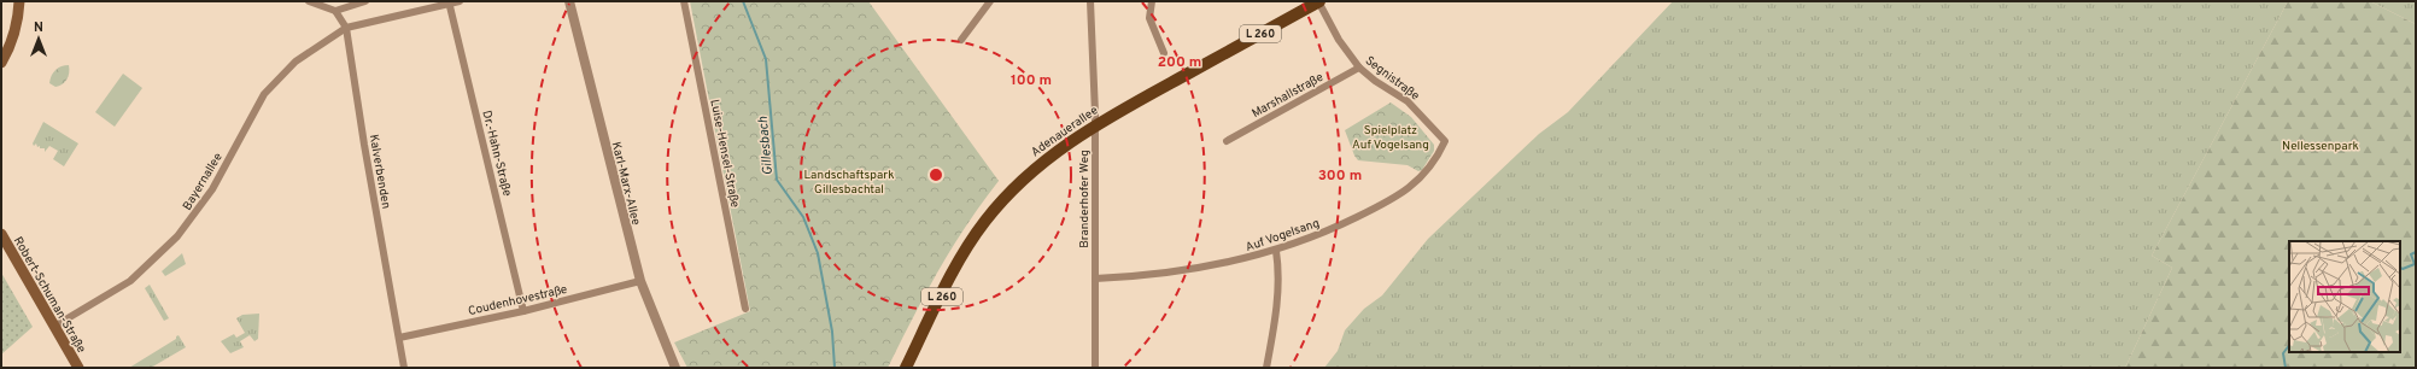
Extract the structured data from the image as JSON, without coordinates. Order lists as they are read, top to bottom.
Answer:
{
  "streets": {
    "main road": ["L 260", "Adenauerallee", "Robert-Schuman-Straße"],
    "street": [
      "Segnistraße",
      "Marshallstraße",
      "Dr.-Hahn-Straße",
      "Luise-Hensel-Straße",
      "Kalverbenden",
      "Bayernallee",
      "Karl-Marx-Allee",
      "Branderhofer Weg",
      "Auf Vogelsang",
      "Coudenhovestraße"
    ]
  },
  "crossings": [
    ["Segnistraße", "Marshallstraße"],
    ["Segnistraße", "Adenauerallee"],
    ["Segnistraße", "Auf Vogelsang"],
    ["Adenauerallee", "Branderhofer Weg"],
    ["Dr.-Hahn-Straße", "Bayernallee"],
    ["Dr.-Hahn-Straße", "Coudenhovestraße"],
    ["Kalverbenden", "Bayernallee"],
    ["Kalverbenden", "Coudenhovestraße"],
    ["Bayernallee", "Robert-Schuman-Straße"],
    ["Karl-Marx-Allee", "Coudenhovestraße"],
    ["Branderhofer Weg", "Auf Vogelsang"]
  ],
  "water": ["Gillesbach"],
  "parks": ["Spielplatz Auf Vogelsang", "Nellessenpark", "Landschaftspark Gillesbachtal"],
  "north": "top",
  "rings": ["200 m", "100 m", "300 m"]
}
